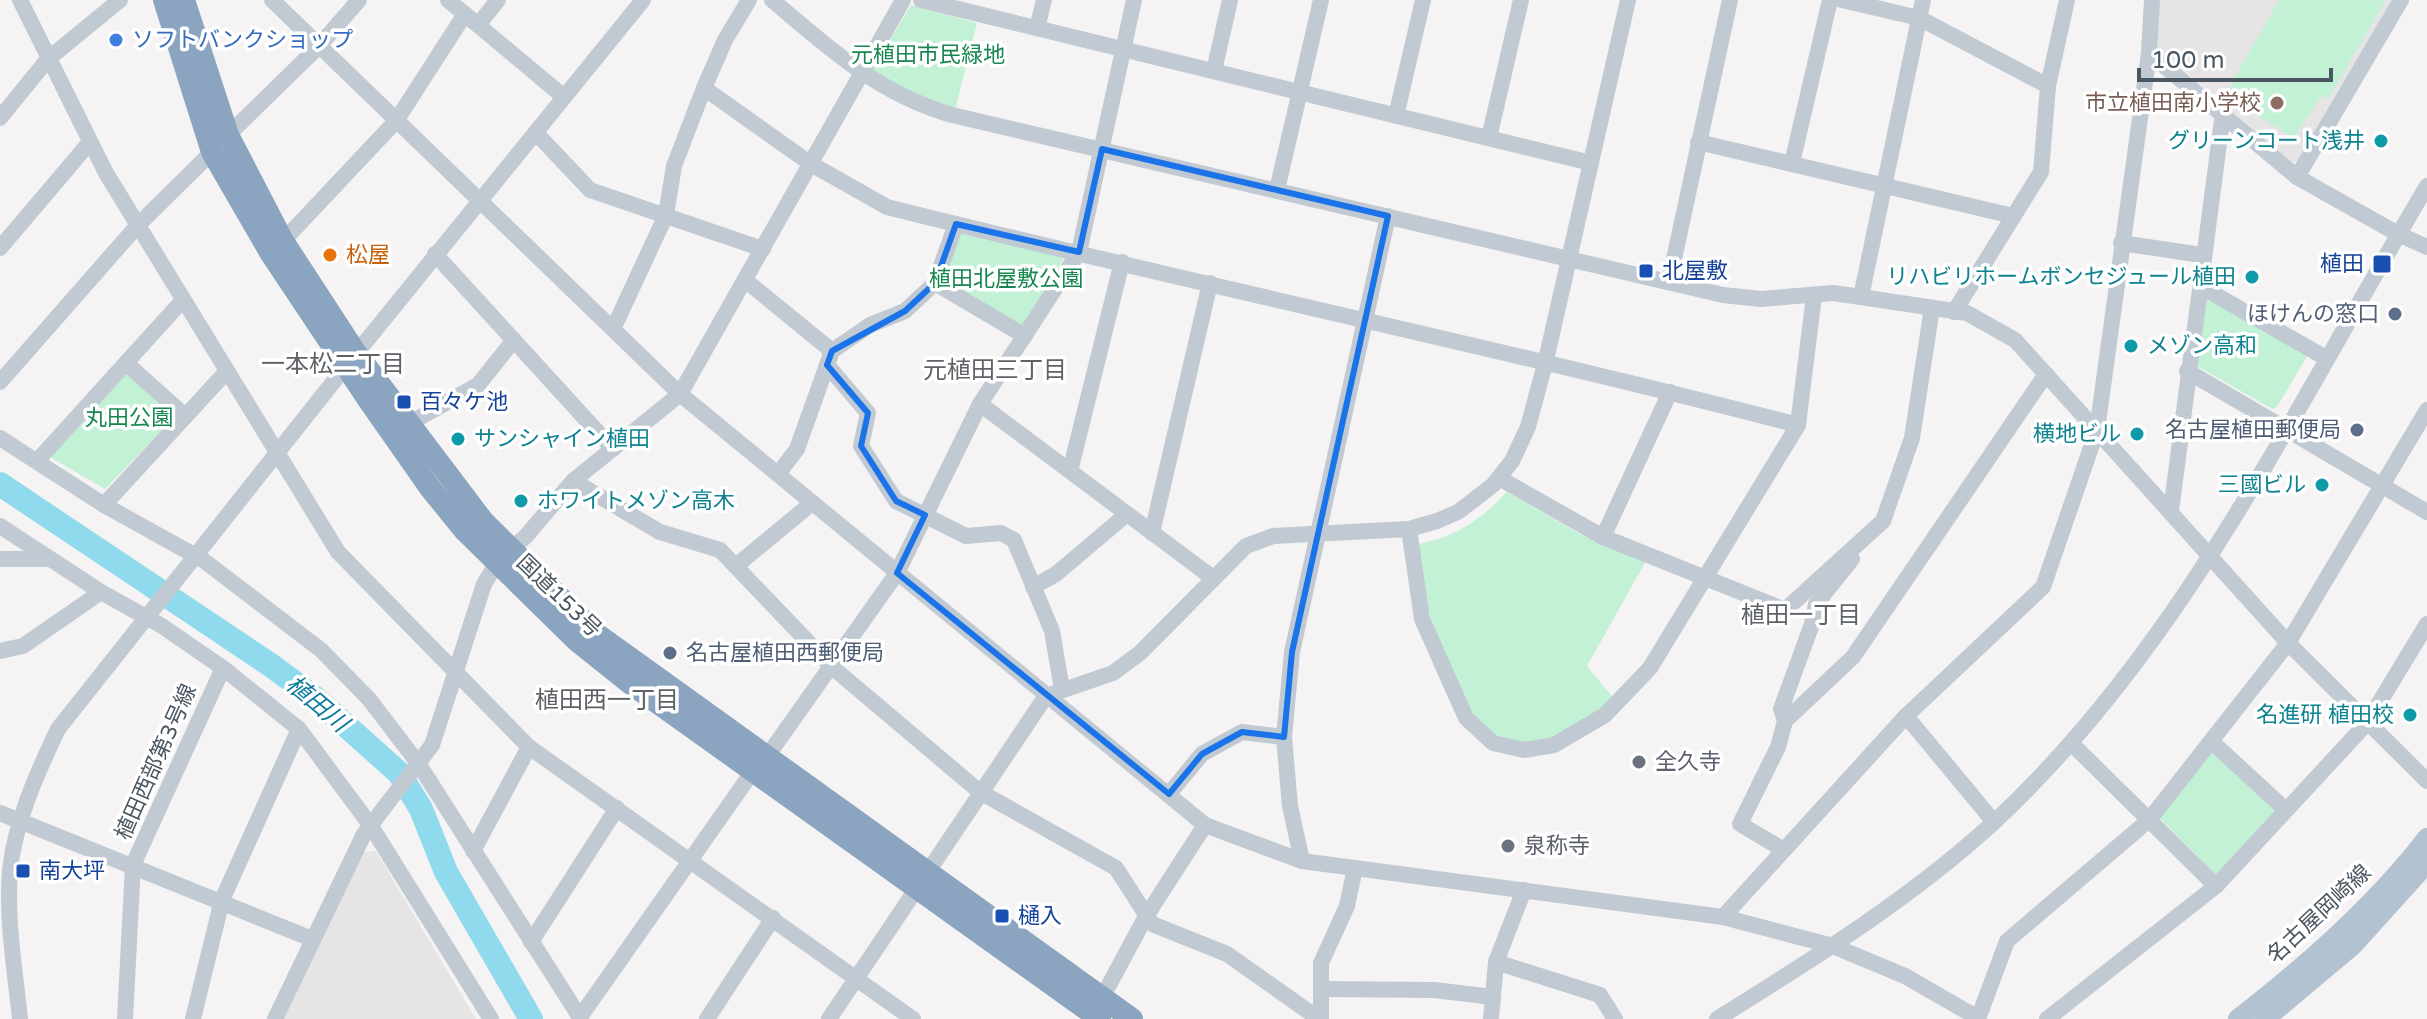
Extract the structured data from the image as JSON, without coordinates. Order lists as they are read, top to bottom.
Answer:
{
  "streets": {
    "highway": ["国道153号"],
    "main road": ["名古屋岡崎線"],
    "street": ["植田西部第3号線"]
  },
  "districts": [
    "一本松二丁目",
    "元植田三丁目",
    "植田一丁目",
    "植田西一丁目"
  ],
  "water": ["植田川"],
  "parks": ["元植田市民緑地", "植田北屋敷公園", "丸田公園"],
  "places": {
    "other": [
      "ソフトバンクショップ",
      "市立植田南小学校",
      "グリーンコート浅井",
      "松屋",
      "リハビリホームボンセジュール植田",
      "ほけんの窓口",
      "メゾン高和",
      "名古屋植田郵便局",
      "横地ビル",
      "サンシャイン植田",
      "三國ビル",
      "ホワイトメゾン高木",
      "名古屋植田西郵便局",
      "名進研 植田校",
      "全久寺",
      "泉称寺"
    ],
    "transit": [
      "植田",
      "北屋敷",
      "百々ケ池",
      "南大坪",
      "樋入"
    ]
  },
  "scale_bar": "100 m"
}
